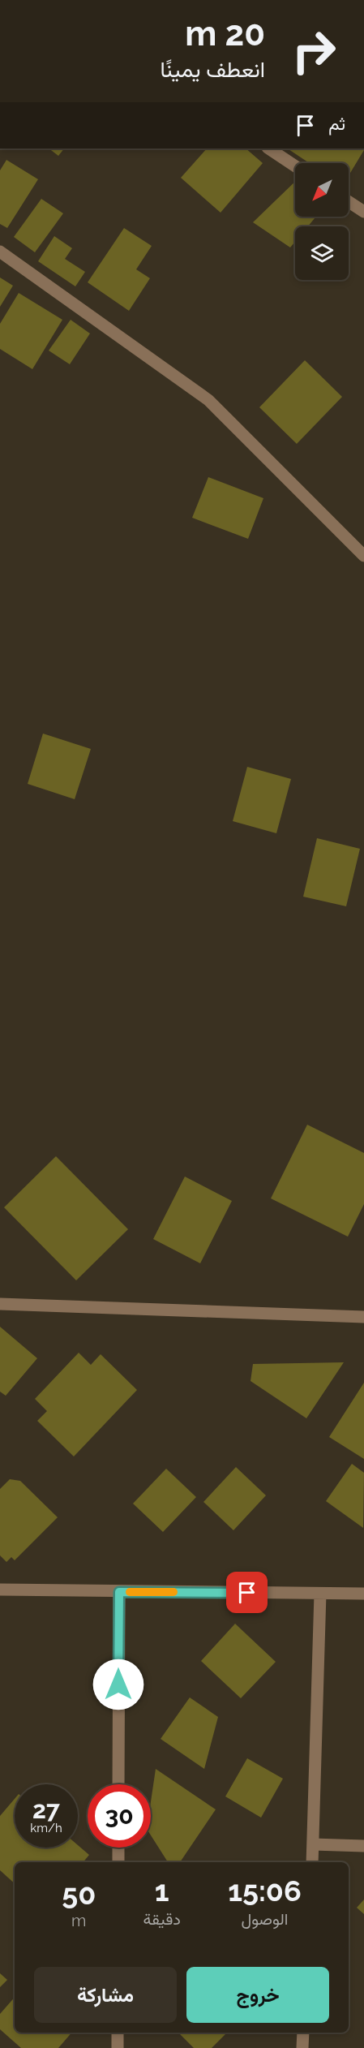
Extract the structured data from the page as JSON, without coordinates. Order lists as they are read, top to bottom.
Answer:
{
  "north": "bottom left",
  "page": {
    "turn": ["20 m", "انعطف يمينًا"],
    "then": "ثم",
    "speed": "27 km/h",
    "limit": "30",
    "eta": [
      "15:06",
      "الوصول",
      "1",
      "دقيقة",
      "50",
      "m"
    ],
    "buttons": ["خروج", "مشاركة"]
  }
}
